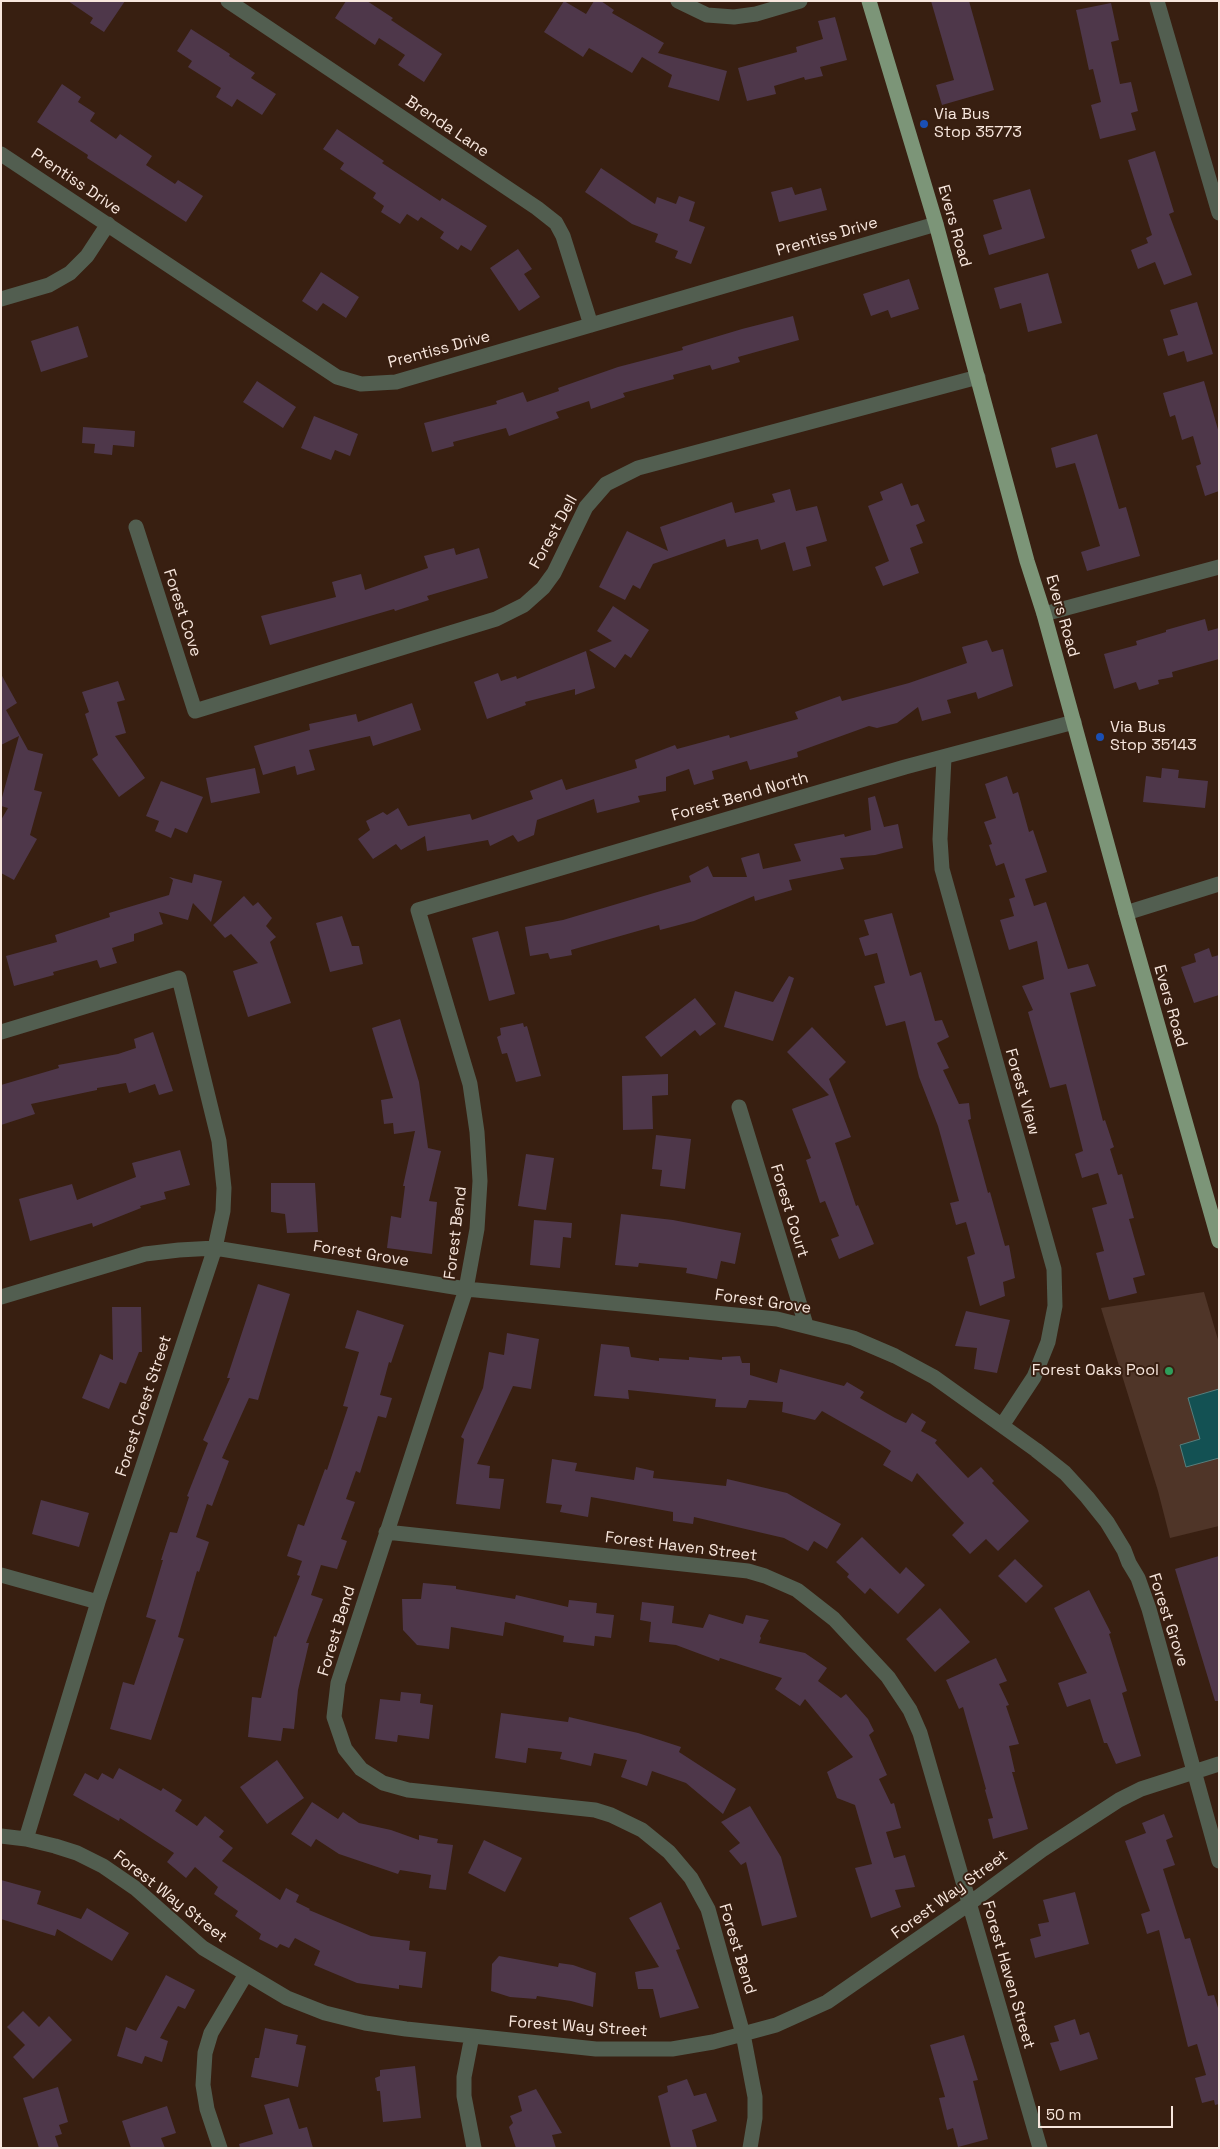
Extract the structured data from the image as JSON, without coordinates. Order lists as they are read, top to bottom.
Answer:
{
  "streets": {
    "main road": ["Evers Road"],
    "street": [
      "Brenda Lane",
      "Prentiss Drive",
      "Forest Dell",
      "Forest Cove",
      "Forest Bend North",
      "Forest View",
      "Forest Court",
      "Forest Bend",
      "Forest Grove",
      "Forest Crest Street",
      "Forest Haven Street",
      "Forest Way Street"
    ]
  },
  "crossings": [
    ["Brenda Lane", "Prentiss Drive"],
    ["Prentiss Drive", "Evers Road"],
    ["Evers Road", "Forest Dell"],
    ["Evers Road", "Forest Bend North"],
    ["Forest Dell", "Forest Cove"],
    ["Forest Bend North", "Forest View"],
    ["Forest Bend North", "Forest Bend"],
    ["Forest View", "Forest Grove"],
    ["Forest Court", "Forest Grove"],
    ["Forest Bend", "Forest Grove"],
    ["Forest Bend", "Forest Haven Street"],
    ["Forest Bend", "Forest Way Street"],
    ["Forest Grove", "Forest Crest Street"],
    ["Forest Grove", "Forest Way Street"],
    ["Forest Crest Street", "Forest Way Street"],
    ["Forest Haven Street", "Forest Way Street"]
  ],
  "places": ["Via Bus Stop 35773", "Via Bus Stop 35143", "Forest Oaks Pool"],
  "scale_bar": "50 m"
}
